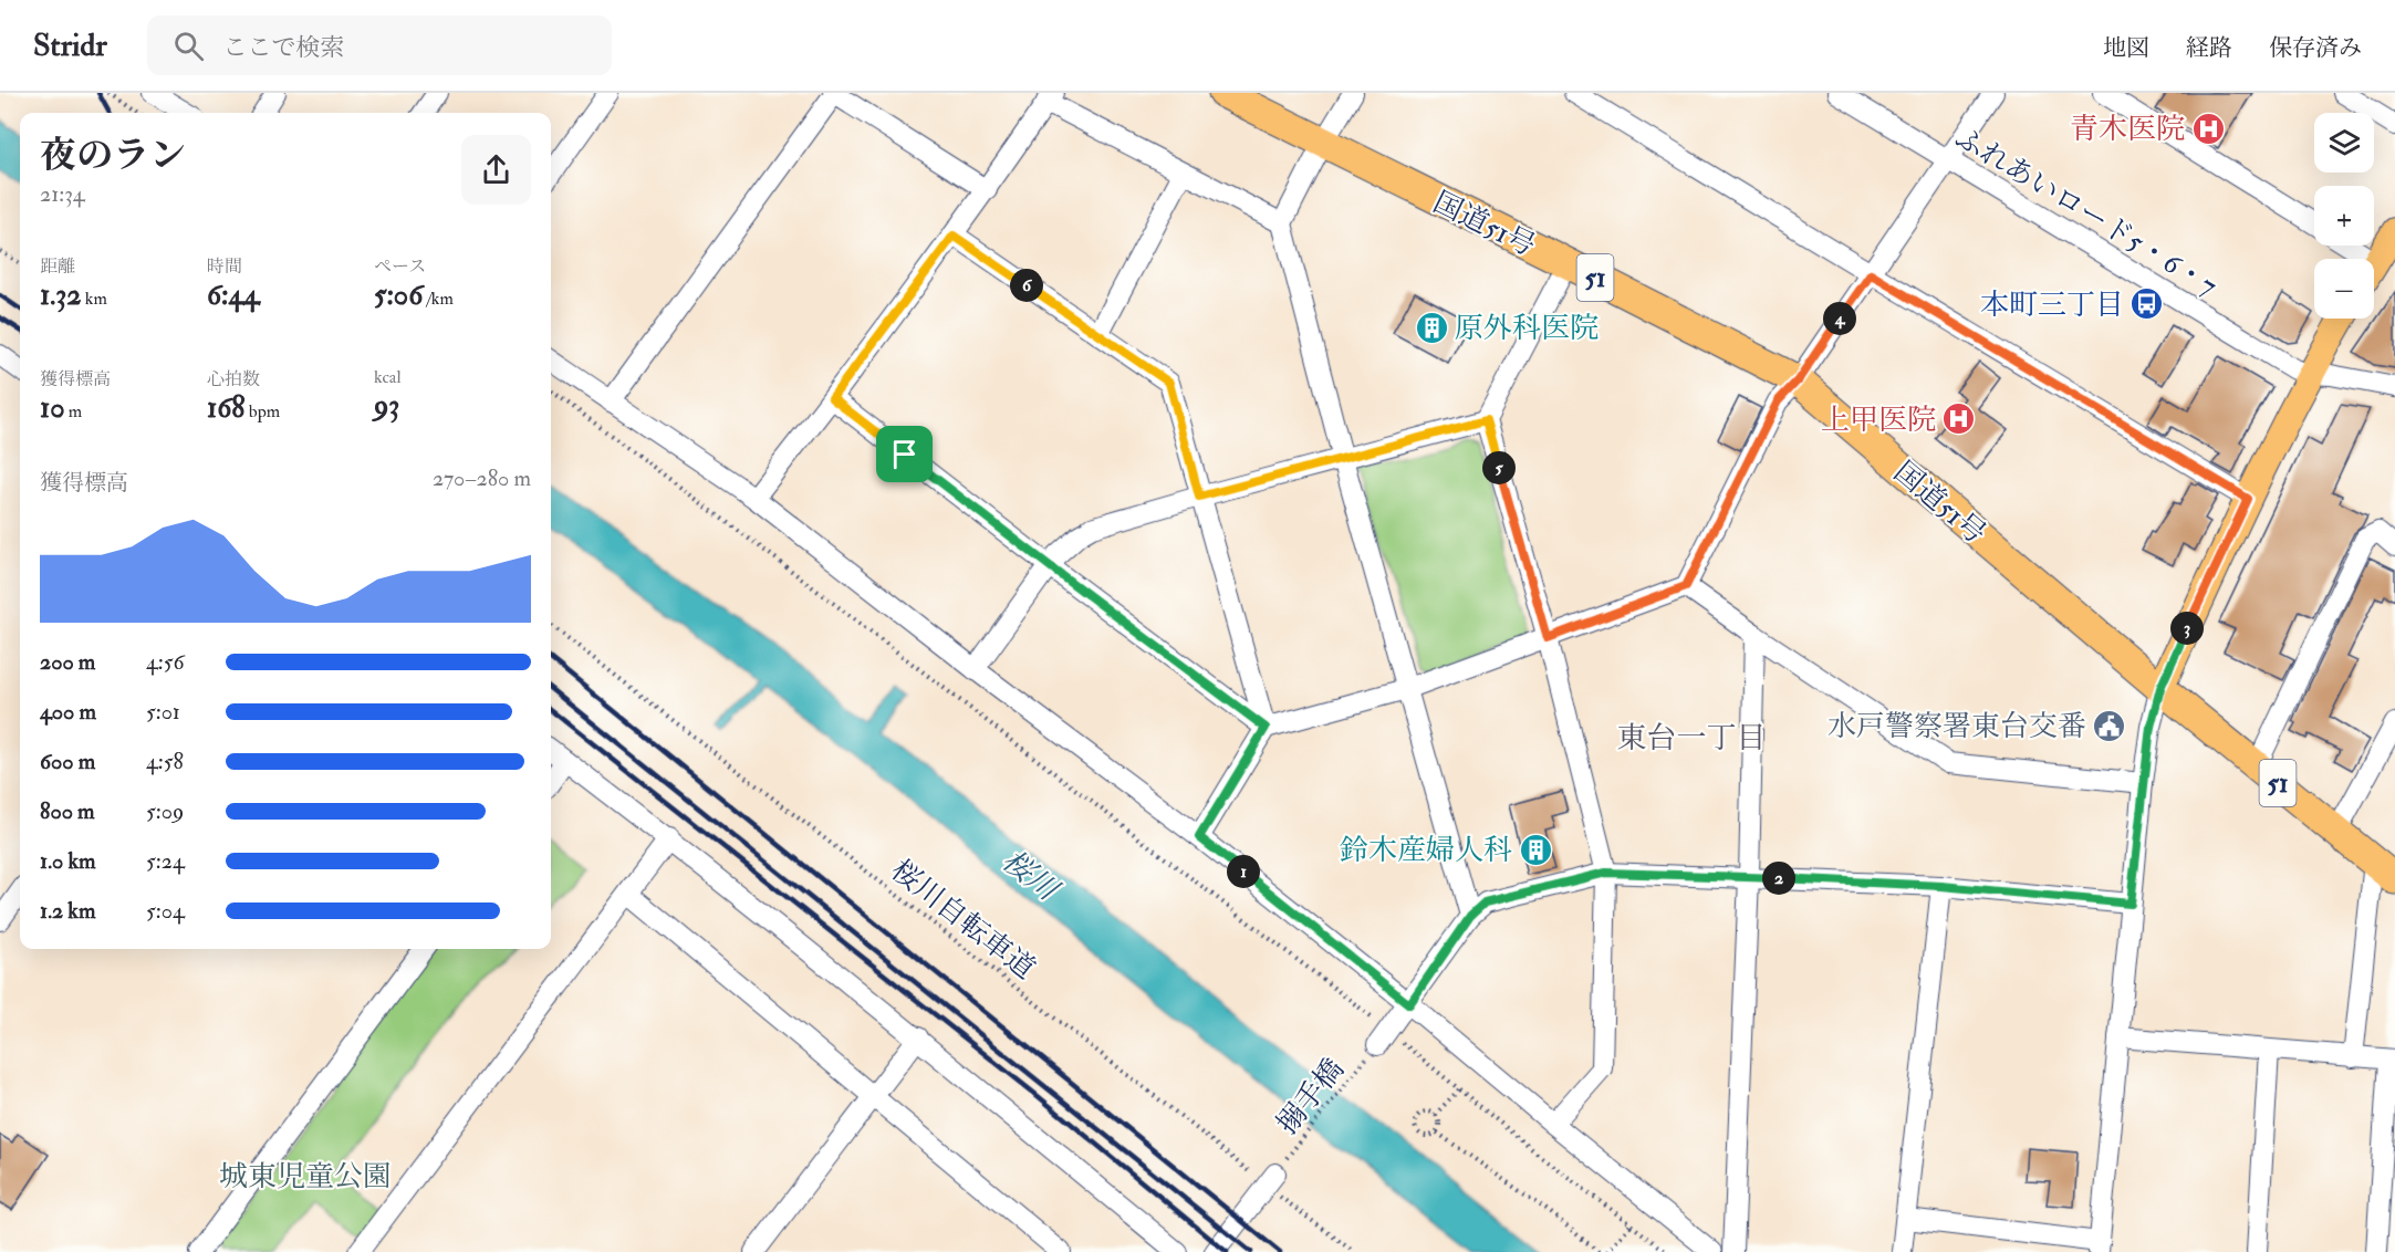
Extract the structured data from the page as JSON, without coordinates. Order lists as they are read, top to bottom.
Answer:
{
  "streets": {
    "highway": ["国道51号", "51"],
    "street": ["ふれあいロード5・6・7"],
    "path": ["桜川自転車道", "搦手橋"]
  },
  "crossings": [
    ["桜川自転車道", "搦手橋"]
  ],
  "districts": ["東台一丁目"],
  "water": ["桜川"],
  "parks": ["城東児童公園"],
  "places": {
    "hospital": ["青木医院", "上甲医院"],
    "bus stop": ["本町三丁目"],
    "building": ["原外科医院", "鈴木産婦人科"],
    "public building": ["水戸警察署東台交番"]
  },
  "page": {
    "header": "Stridr",
    "search": "ここで検索",
    "nav": ["地図", "経路", "保存済み"],
    "map_buttons": ["+", "−"],
    "heading": ["夜のラン", "21:34"],
    "stats": [
      ["距離", "1.32 km"],
      ["時間", "6:44"],
      ["ペース", "5:06 /km"],
      ["獲得標高", "10 m"],
      ["心拍数", "168 bpm"],
      ["kcal", "93"]
    ],
    "pins": [
      "6",
      "4",
      "5",
      "3",
      "1",
      "2"
    ],
    "chart": ["獲得標高", "270–280 m"],
    "list": [
      {
        "name": "200 m",
        "note": "4:56"
      },
      {
        "name": "400 m",
        "note": "5:01"
      },
      {
        "name": "600 m",
        "note": "4:58"
      },
      {
        "name": "800 m",
        "note": "5:09"
      },
      {
        "name": "1.0 km",
        "note": "5:24"
      },
      {
        "name": "1.2 km",
        "note": "5:04"
      }
    ]
  }
}
